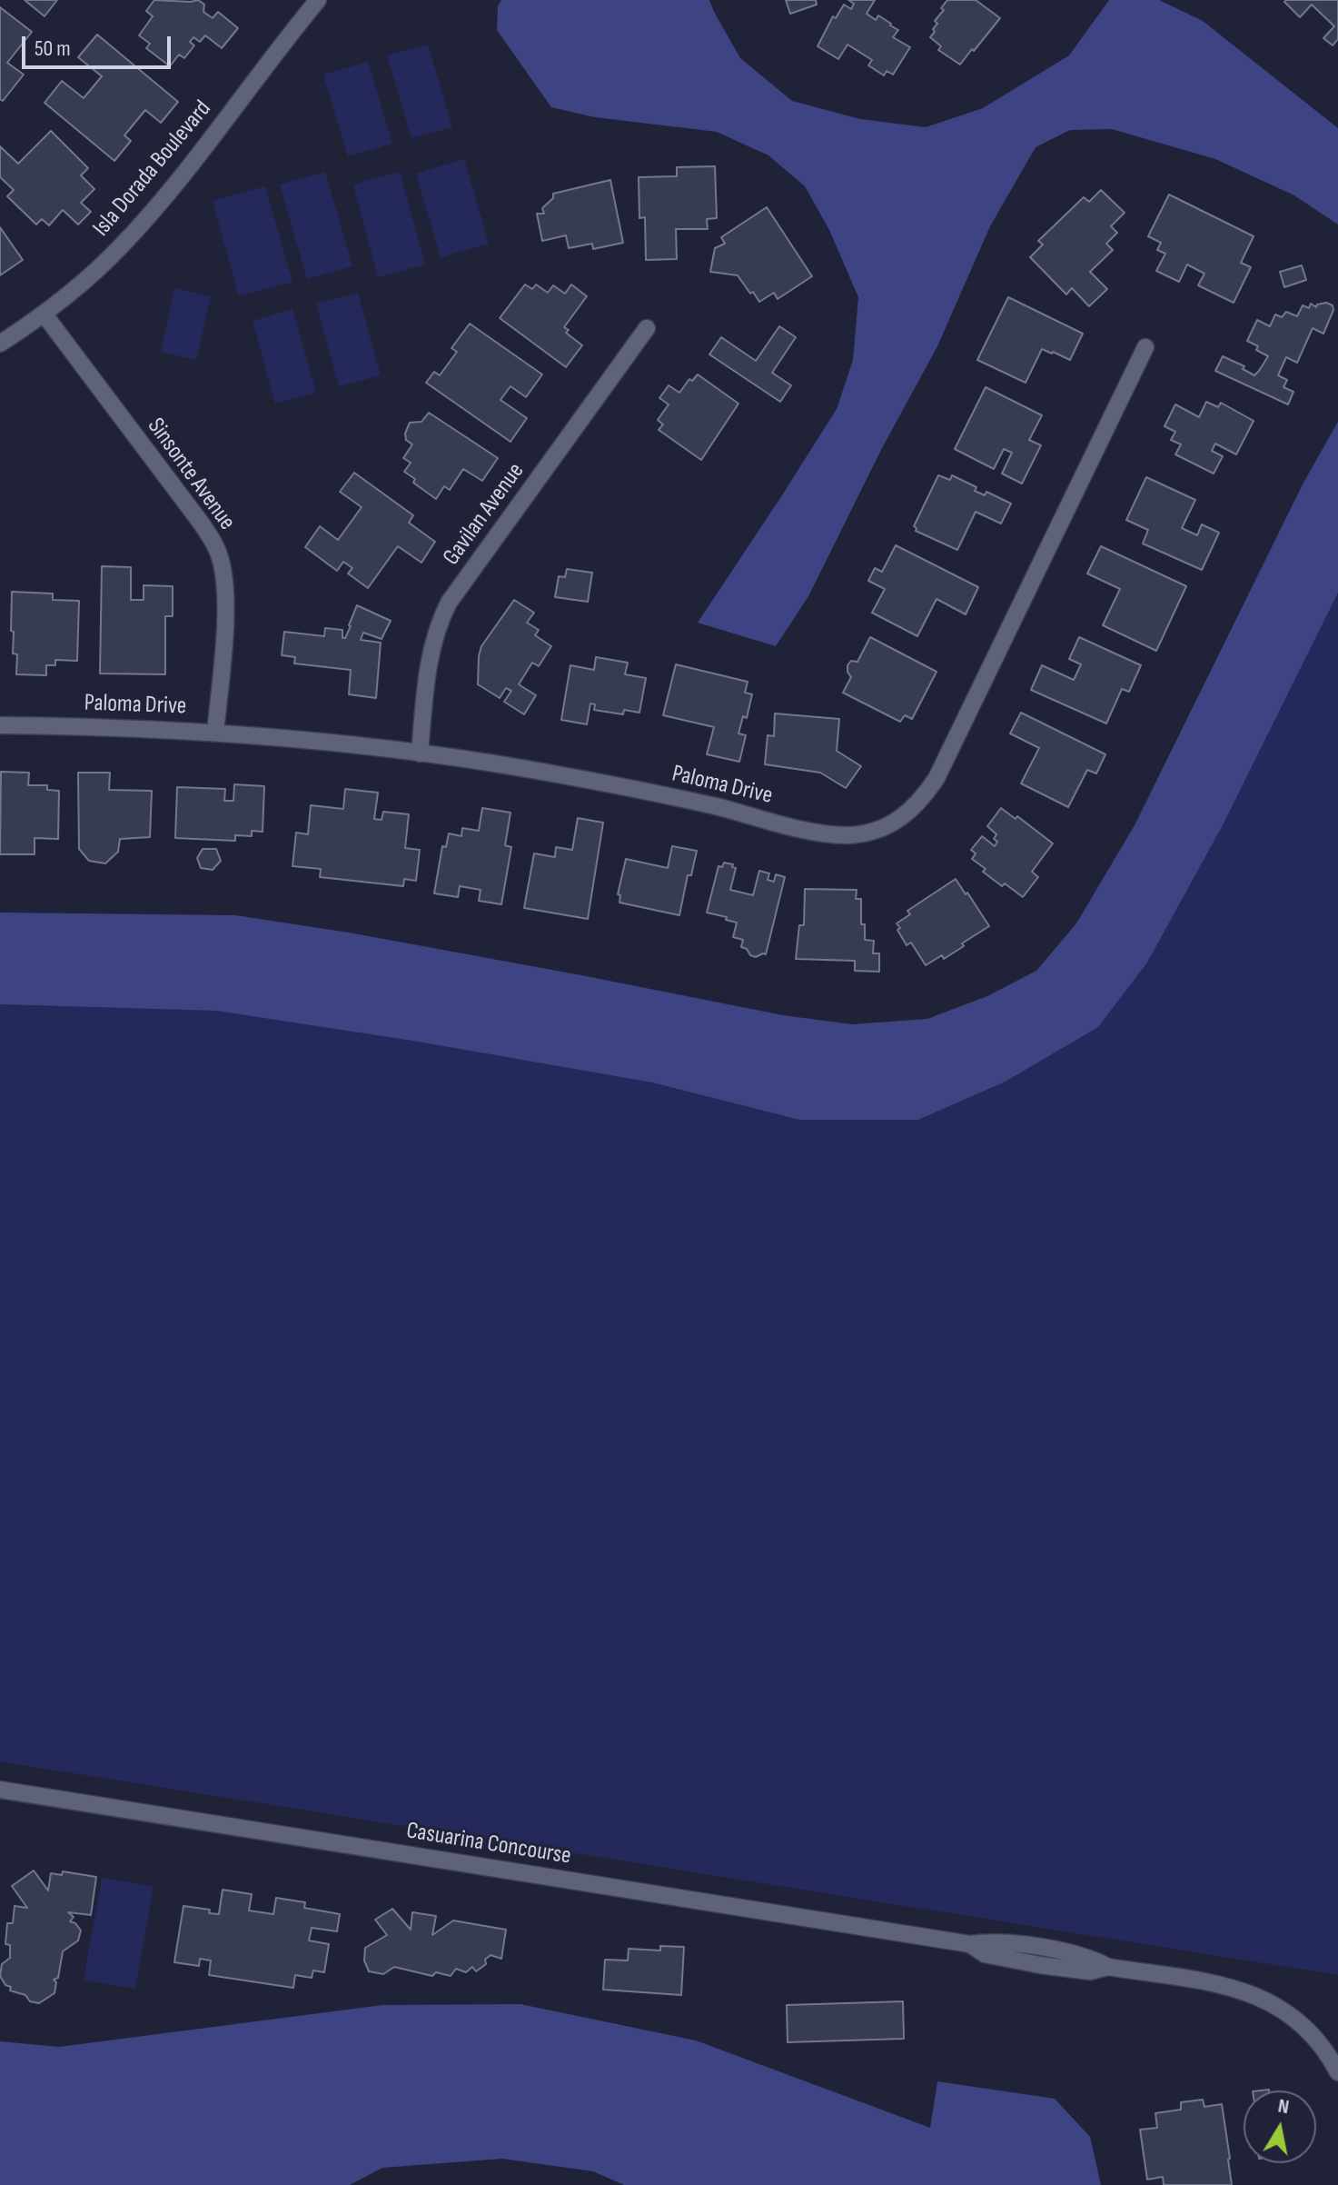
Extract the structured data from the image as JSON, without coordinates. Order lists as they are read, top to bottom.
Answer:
{
  "streets": {
    "street": [
      "Isla Dorada Boulevard",
      "Sinsonte Avenue",
      "Gavilan Avenue",
      "Paloma Drive",
      "Casuarina Concourse"
    ]
  },
  "crossings": [
    ["Isla Dorada Boulevard", "Sinsonte Avenue"],
    ["Sinsonte Avenue", "Paloma Drive"],
    ["Gavilan Avenue", "Paloma Drive"]
  ],
  "scale_bar": "50 m",
  "north": "top"
}
